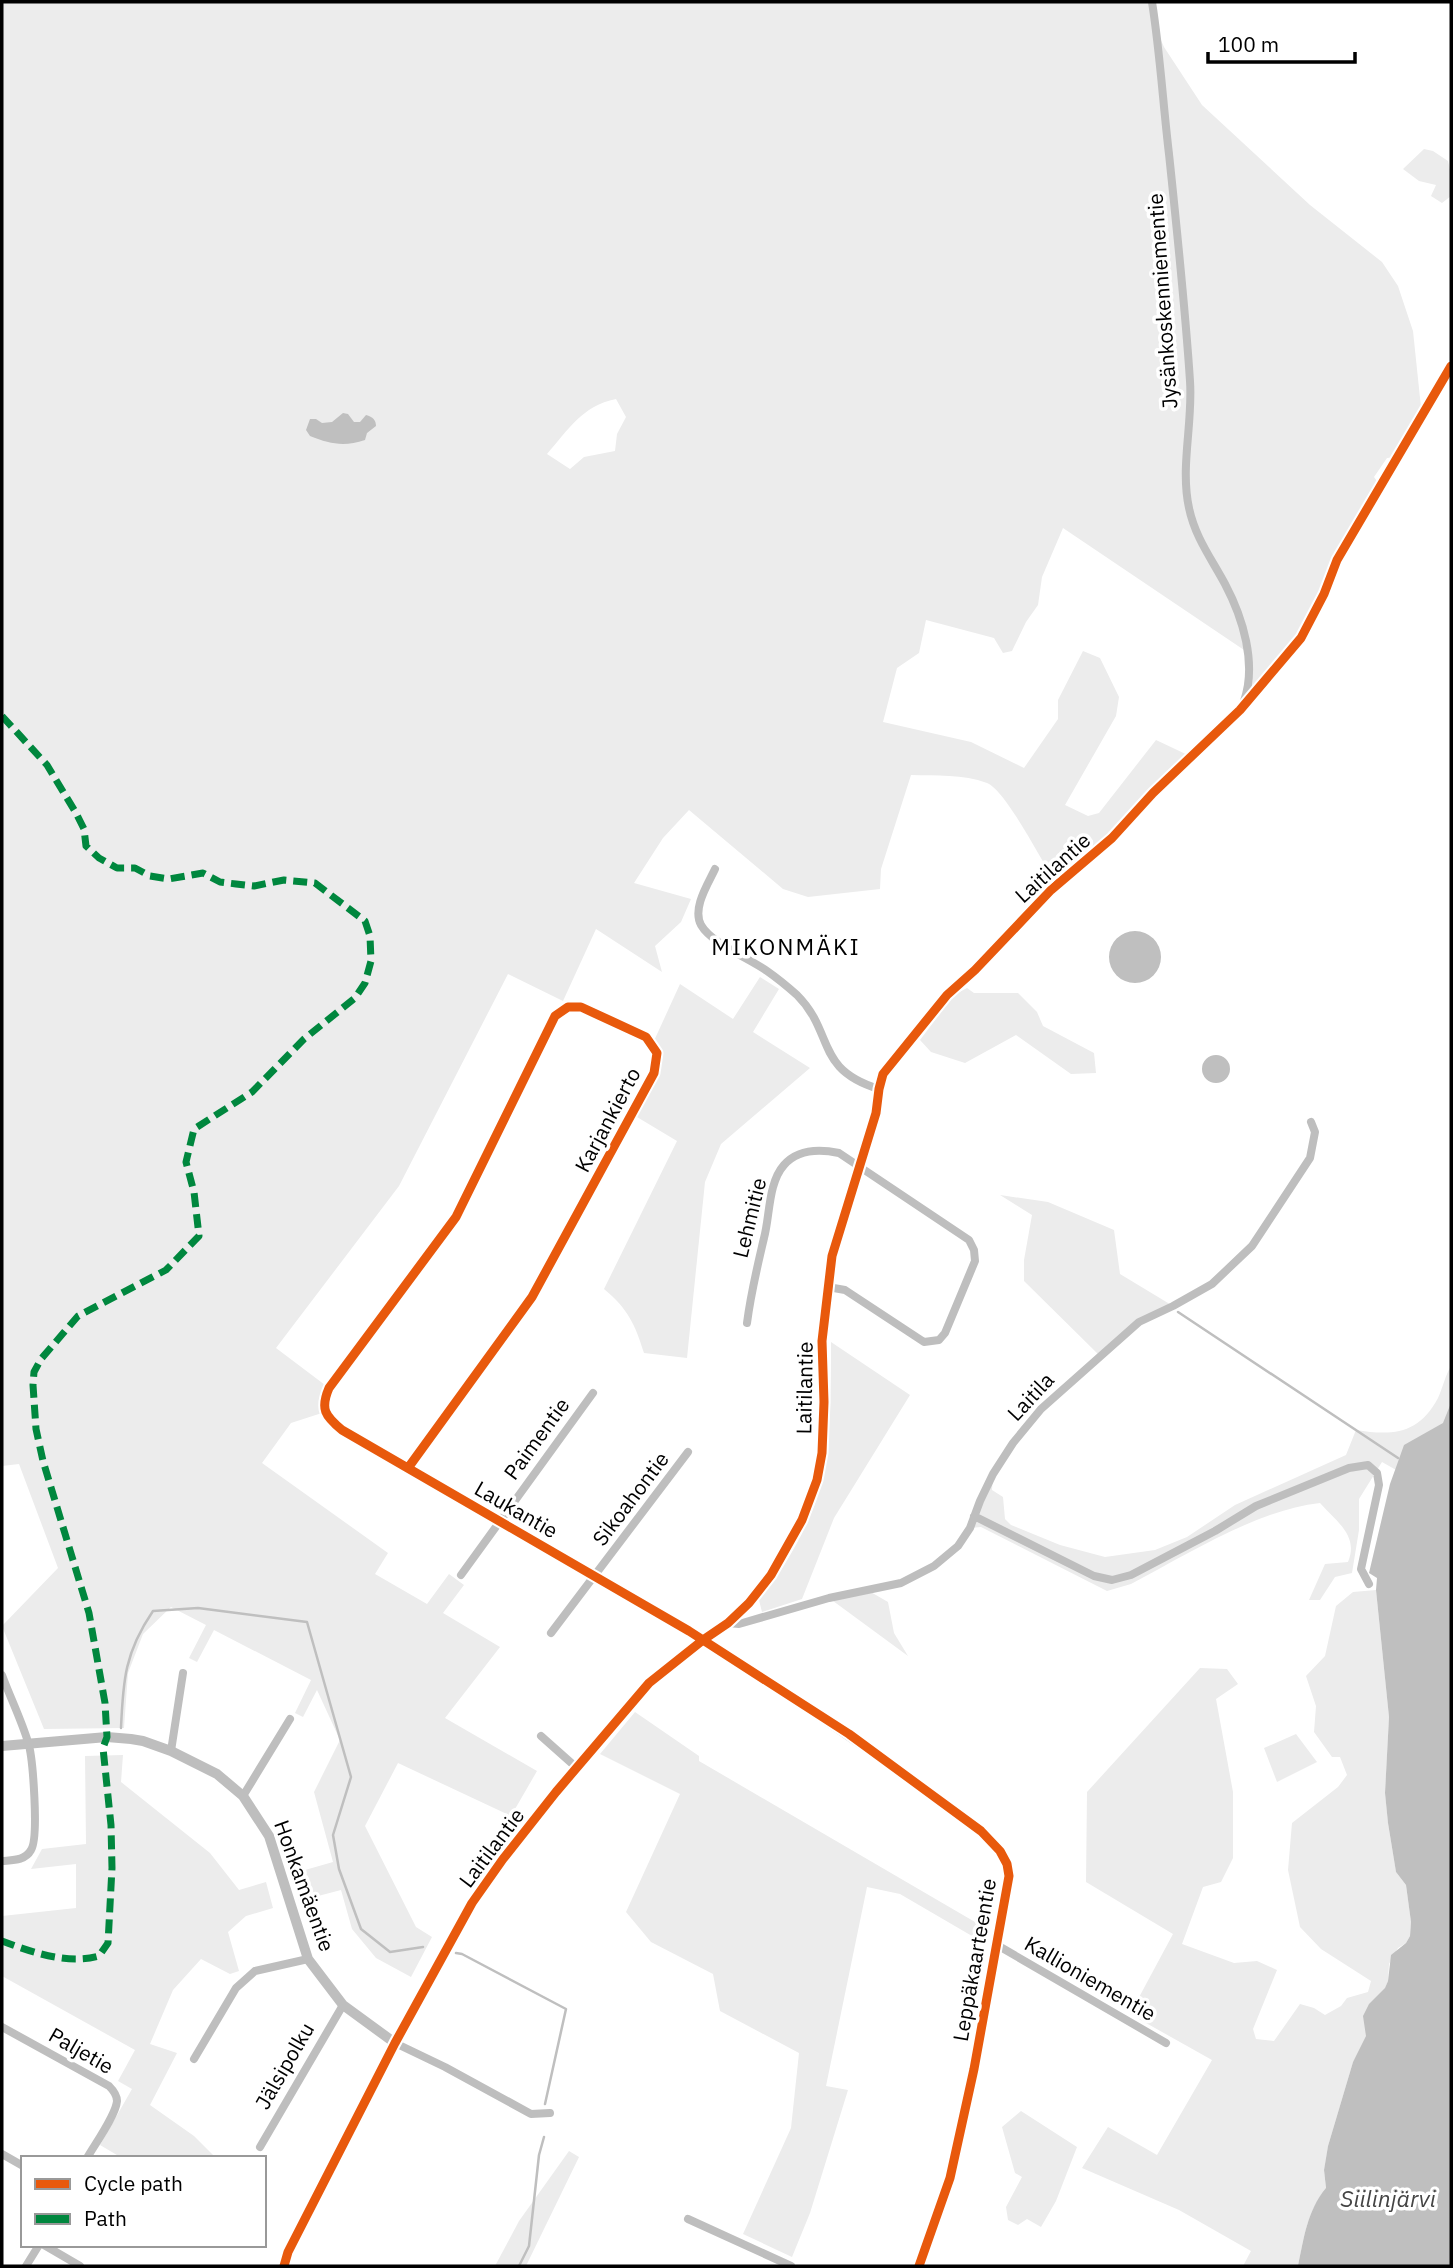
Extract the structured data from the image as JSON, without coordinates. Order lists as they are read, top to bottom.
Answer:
{
  "streets": {
    "street": [
      "Jysänkoskenniementie",
      "Laitilantie",
      "Karjankierto",
      "Lehmitie",
      "Laitila",
      "Paimentie",
      "Sikoahontie",
      "Laukantie",
      "Honkamäentie",
      "Leppäkaarteentie",
      "Kallioniementie",
      "Paljetie",
      "Jälsipolku"
    ]
  },
  "crossings": [
    ["Jysänkoskenniementie", "Laitilantie"],
    ["Laitilantie", "Lehmitie"],
    ["Laitilantie", "Laitila"],
    ["Laitilantie", "Laukantie"],
    ["Laitilantie", "Honkamäentie"],
    ["Laitilantie", "Leppäkaarteentie"],
    ["Karjankierto", "Laukantie"],
    ["Paimentie", "Laukantie"],
    ["Sikoahontie", "Laukantie"],
    ["Laukantie", "Leppäkaarteentie"],
    ["Honkamäentie", "Jälsipolku"],
    ["Leppäkaarteentie", "Kallioniementie"]
  ],
  "districts": ["MIKONMÄKI"],
  "water": ["Siilinjärvi"],
  "legend": ["Cycle path", "Path"],
  "scale_bar": "100 m"
}
